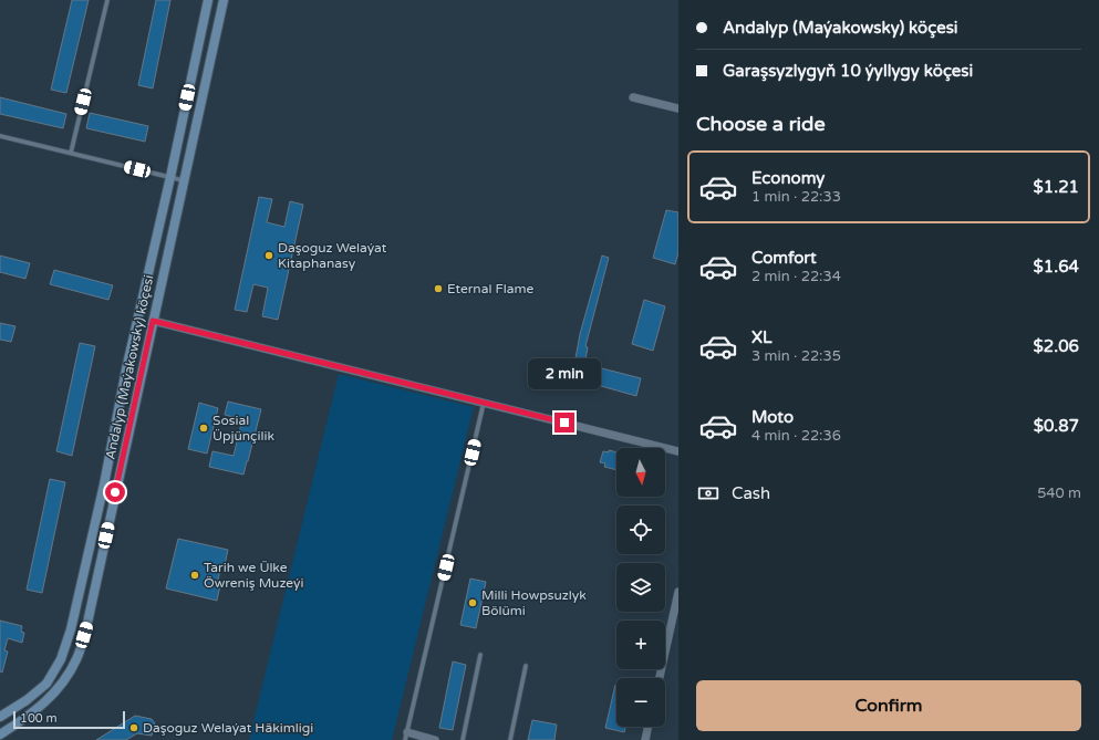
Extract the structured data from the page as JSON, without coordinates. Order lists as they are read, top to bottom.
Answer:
{
  "streets": {
    "main road": ["Andalyp (Maýakowsky) köçesi"]
  },
  "places": [
    "Daşoguz Welaýat Kitaphanasy",
    "Eternal Flame",
    "Sosial Üpjünçilik",
    "Tarih we Ülke Öwreniş Muzeýi",
    "Milli Howpsuzlyk Bölümi",
    "Daşoguz Welaýat Häkimligi"
  ],
  "scale_bar": "100 m",
  "north": "bottom",
  "page": {
    "banner": ["Andalyp (Maýakowsky) köçesi", "Garaşsyzlygyň 10 ýyllygy köçesi"],
    "heading": "Choose a ride",
    "list": [
      {
        "name": "Economy",
        "note": "1 min · 22:33",
        "value": "$1.21"
      },
      {
        "name": "Comfort",
        "note": "2 min · 22:34",
        "value": "$1.64"
      },
      {
        "name": "XL",
        "note": "3 min · 22:35",
        "value": "$2.06"
      },
      {
        "name": "Moto",
        "note": "4 min · 22:36",
        "value": "$0.87"
      }
    ],
    "bubble": "2 min",
    "map_buttons": ["+", "−"],
    "pay": ["Cash", "540 m"],
    "buttons": "Confirm",
    "scale": "100 m"
  }
}
